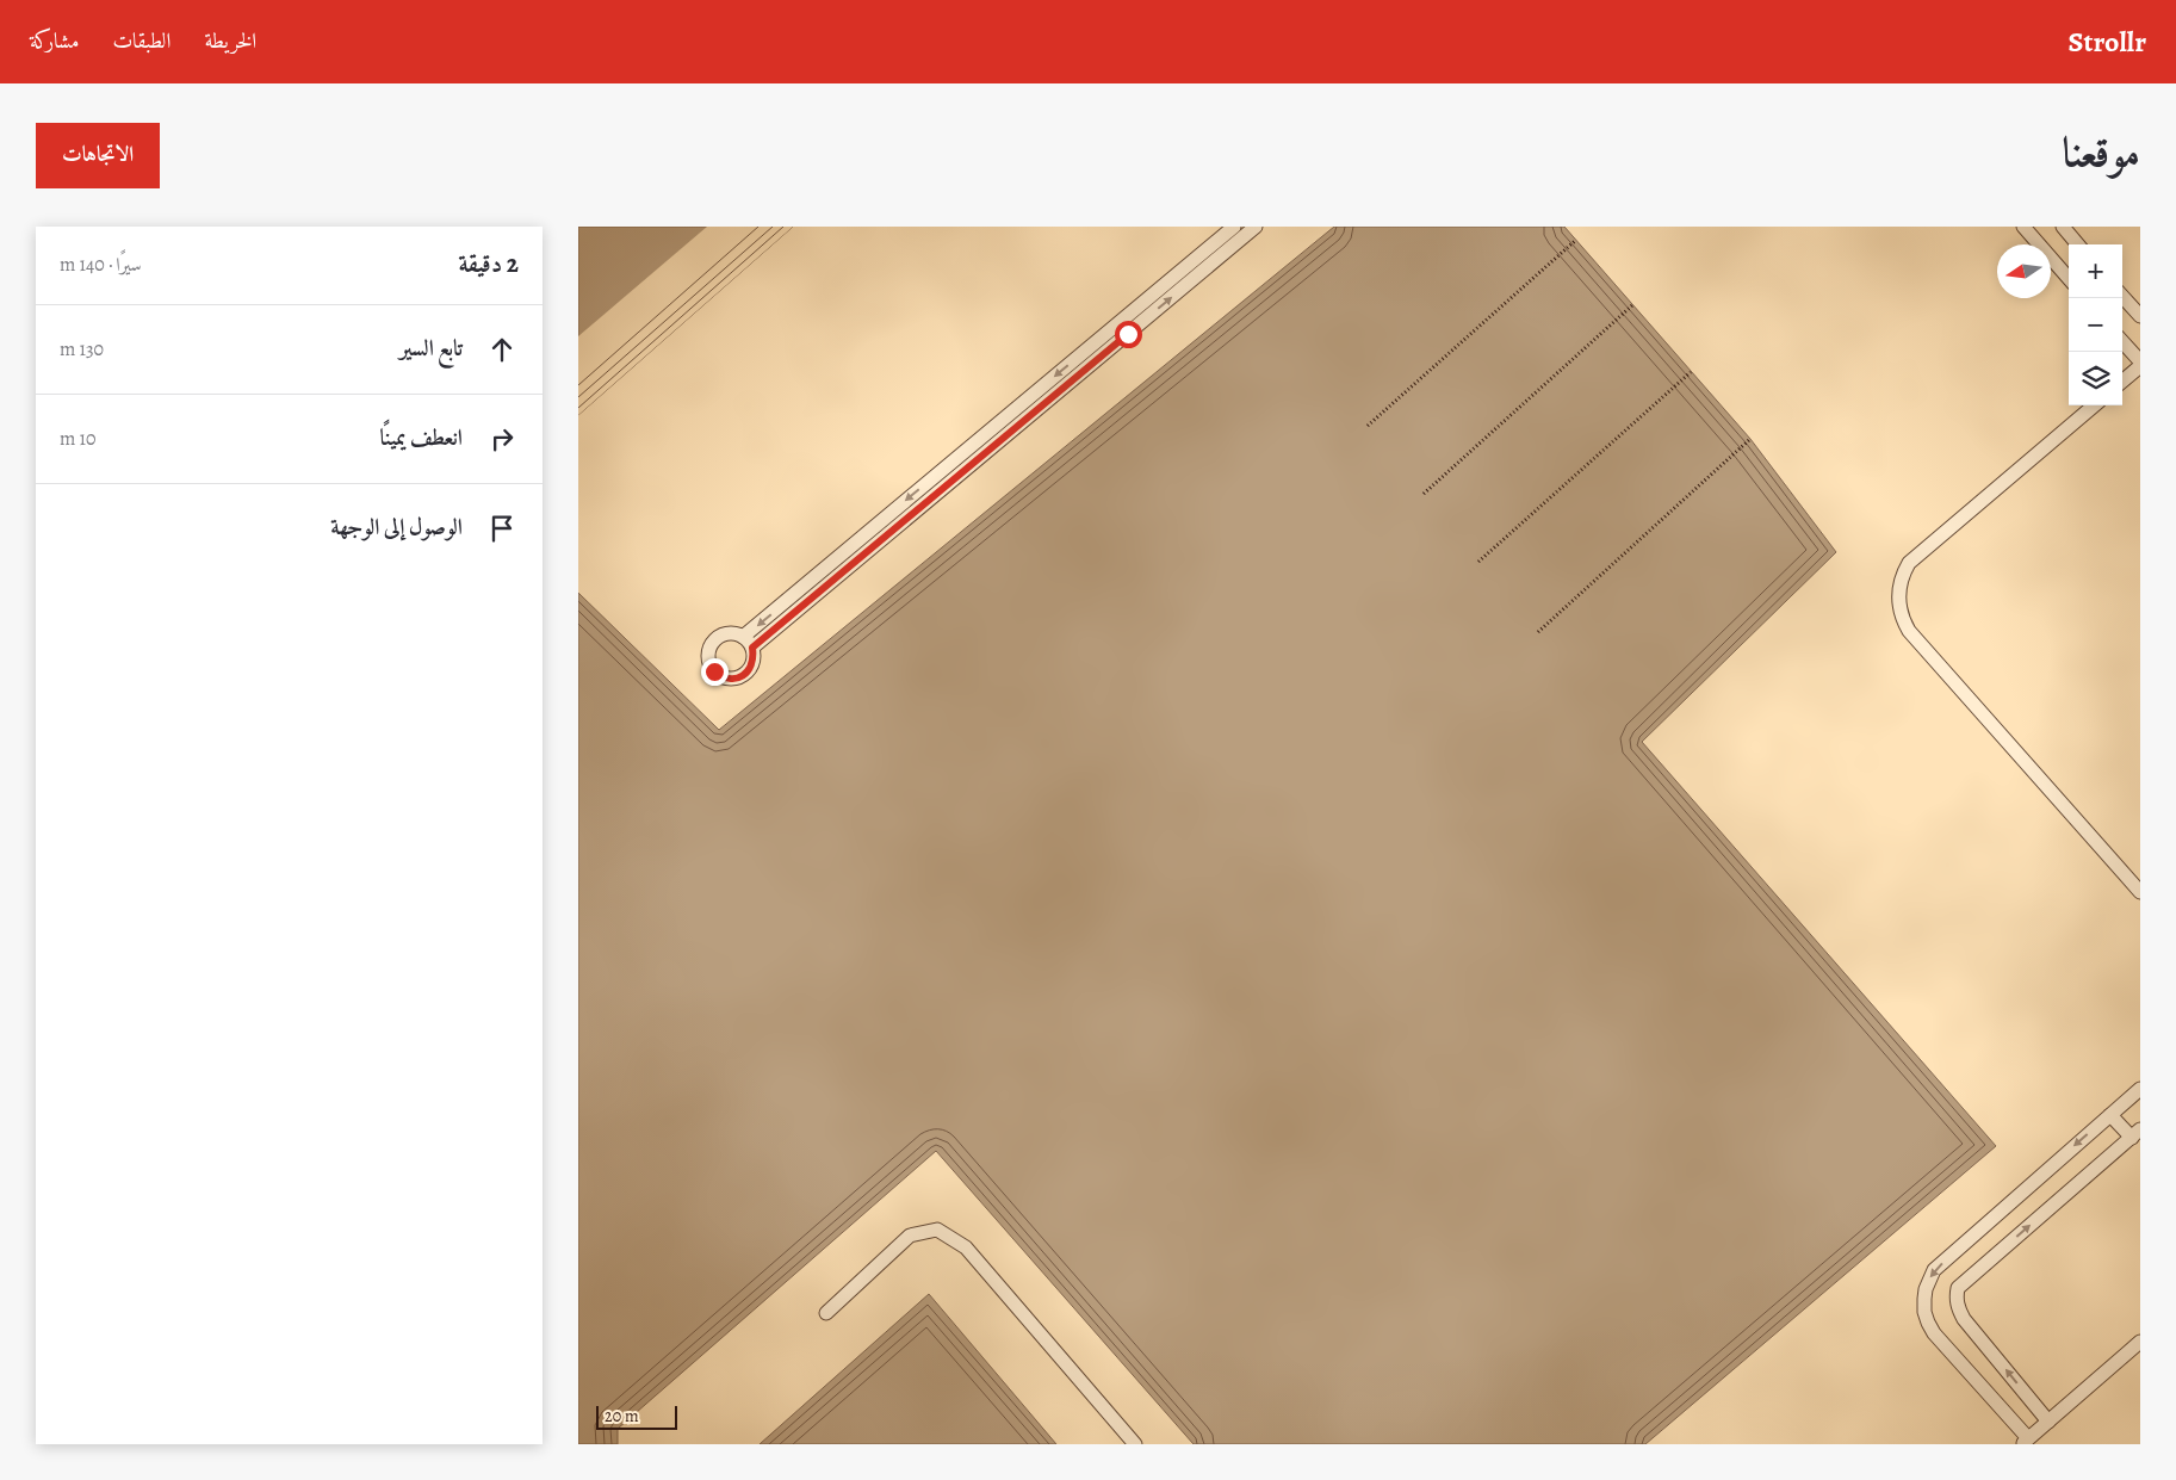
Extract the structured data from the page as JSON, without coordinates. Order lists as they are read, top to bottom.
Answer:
{
  "scale_bar": "20 m",
  "north": "left",
  "page": {
    "header": "Strollr",
    "nav": ["الخريطة", "الطبقات", "مشاركة"],
    "title": "موقعنا",
    "buttons": "الاتجاهات",
    "heading": ["2 دقيقة", "سيرًا · 140 m"],
    "map_buttons": ["+", "−"],
    "list": [
      ["تابع السير", "130 m"],
      ["انعطف يمينًا", "10 m"],
      "الوصول إلى الوجهة"
    ],
    "scale": "20 m"
  }
}
